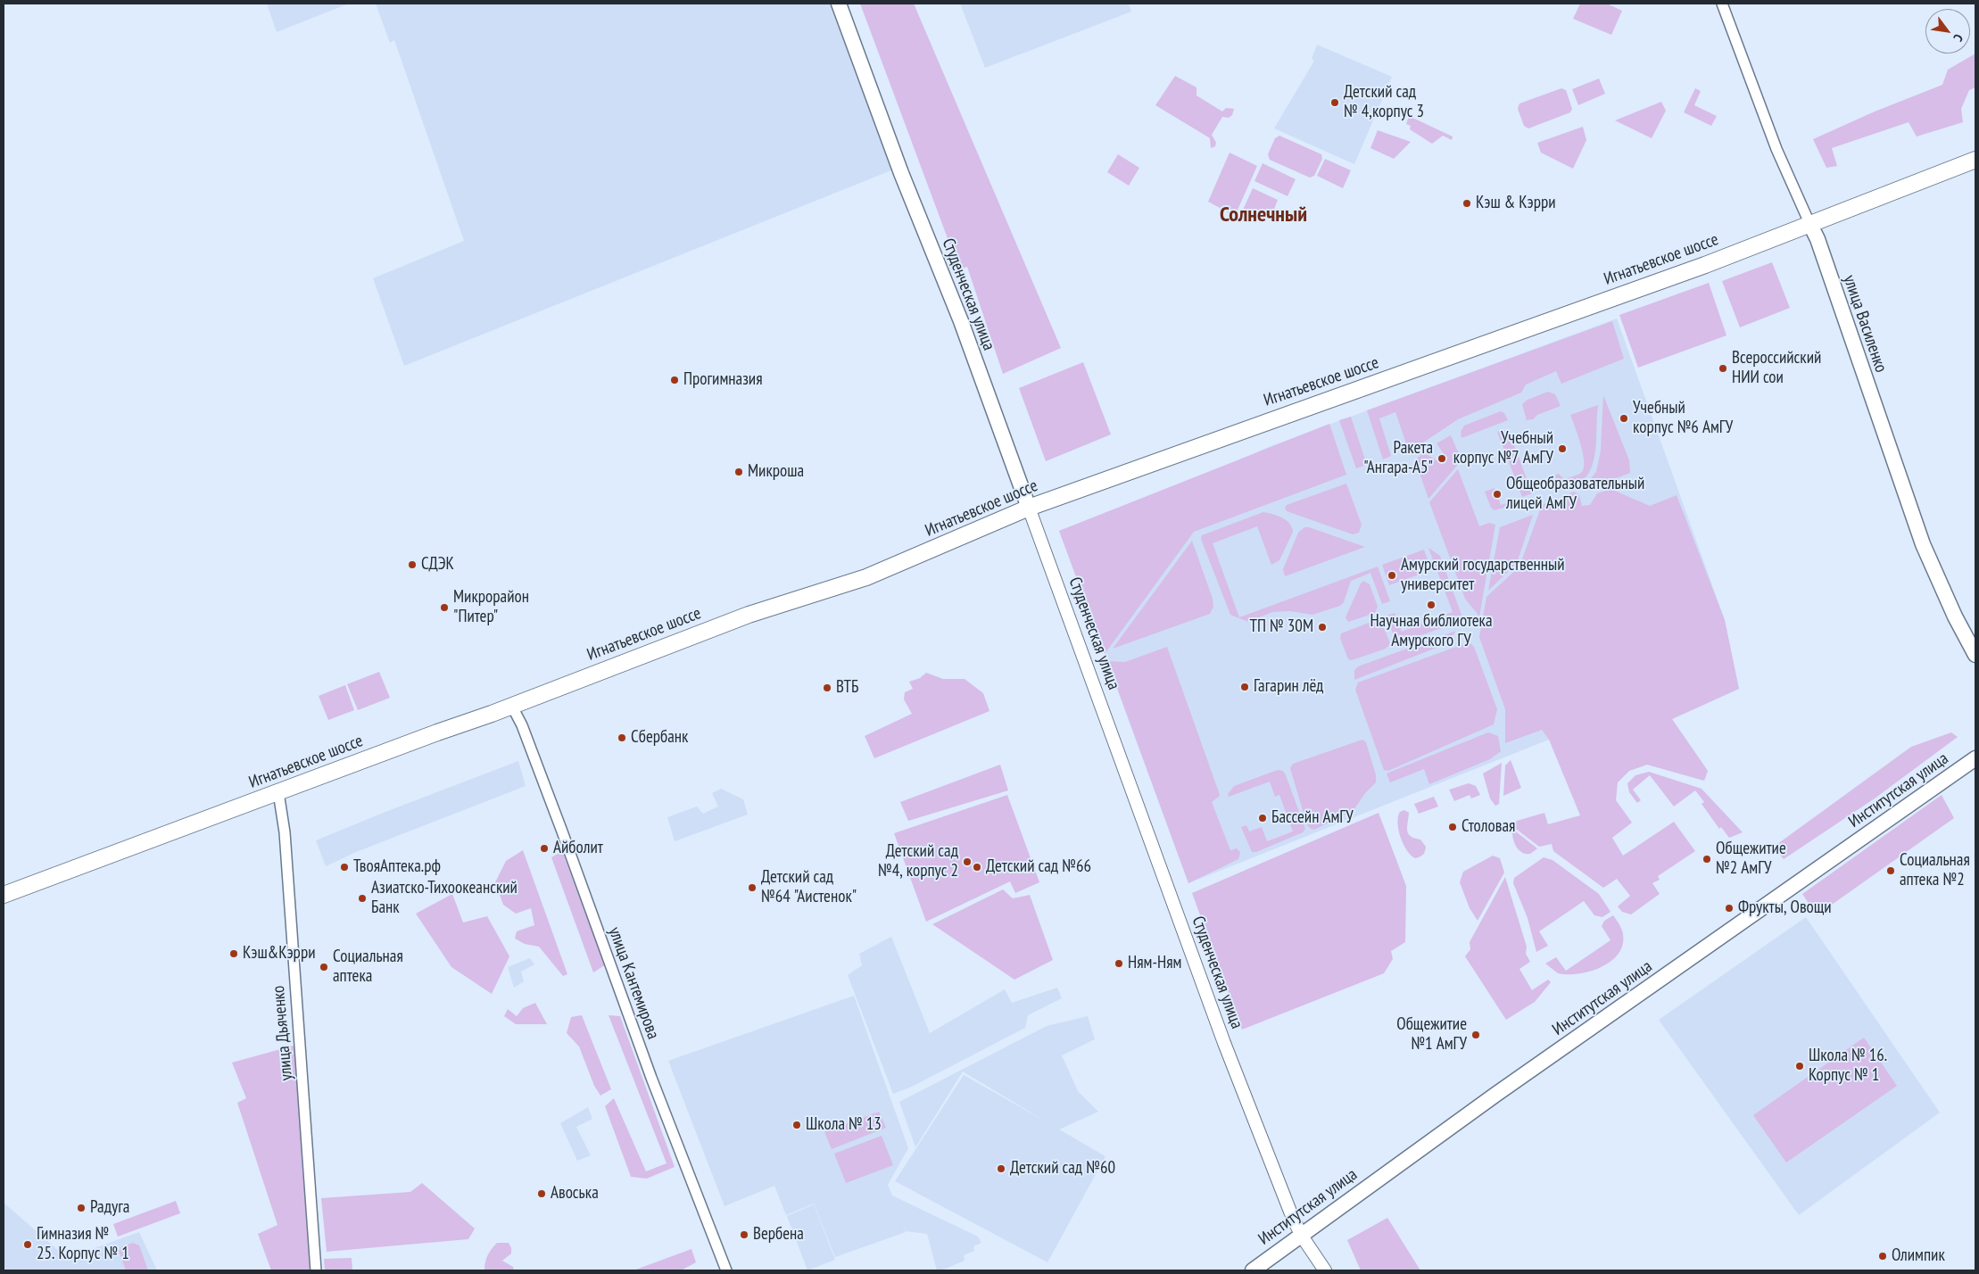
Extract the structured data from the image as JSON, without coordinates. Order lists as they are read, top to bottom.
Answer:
{
  "streets": {
    "main road": [
      "Игнатьевское шоссе",
      "Студенческая улица",
      "улица Василенко",
      "Институтская улица"
    ],
    "street": ["улица Кантемирова", "улица Дьяченко"]
  },
  "crossings": [
    ["Игнатьевское шоссе", "Студенческая улица"],
    ["Игнатьевское шоссе", "улица Василенко"],
    ["Игнатьевское шоссе", "улица Кантемирова"],
    ["Игнатьевское шоссе", "улица Дьяченко"],
    ["Студенческая улица", "Институтская улица"]
  ],
  "districts": ["Солнечный"],
  "places": [
    "Детский сад № 4,корпус 3",
    "Кэш & Кэрри",
    "Всероссийский НИИ сои",
    "Прогимназия",
    "Учебный корпус №6 АмГУ",
    "Учебный корпус №7 АмГУ",
    "Ракета \"Ангара-А5\"",
    "Микроша",
    "Общеобразовательный лицей АмГУ",
    "СДЭК",
    "Амурский государственный университет",
    "Научная библиотека Амурского ГУ",
    "Микрорайон \"Питер\"",
    "ТП № 30М",
    "Гагарин лёд",
    "ВТБ",
    "Сбербанк",
    "Бассейн АмГУ",
    "Столовая",
    "Айболит",
    "Общежитие №2 АмГУ",
    "Детский сад №4, корпус 2",
    "ТвояАптека.рф",
    "Детский сад №66",
    "Социальная аптека №2",
    "Детский сад №64 \"Аистенок\"",
    "Азиатско-Тихоокеанский Банк",
    "Фрукты, Овощи",
    "Кэш&Кэрри",
    "Ням-Ням",
    "Социальная аптека",
    "Общежитие №1 АмГУ",
    "Школа № 16. Корпус № 1",
    "Школа № 13",
    "Детский сад №60",
    "Авоська",
    "Радуга",
    "Вербена",
    "Гимназия № 25. Корпус № 1",
    "Олимпик"
  ],
  "north": "bottom right"
}
